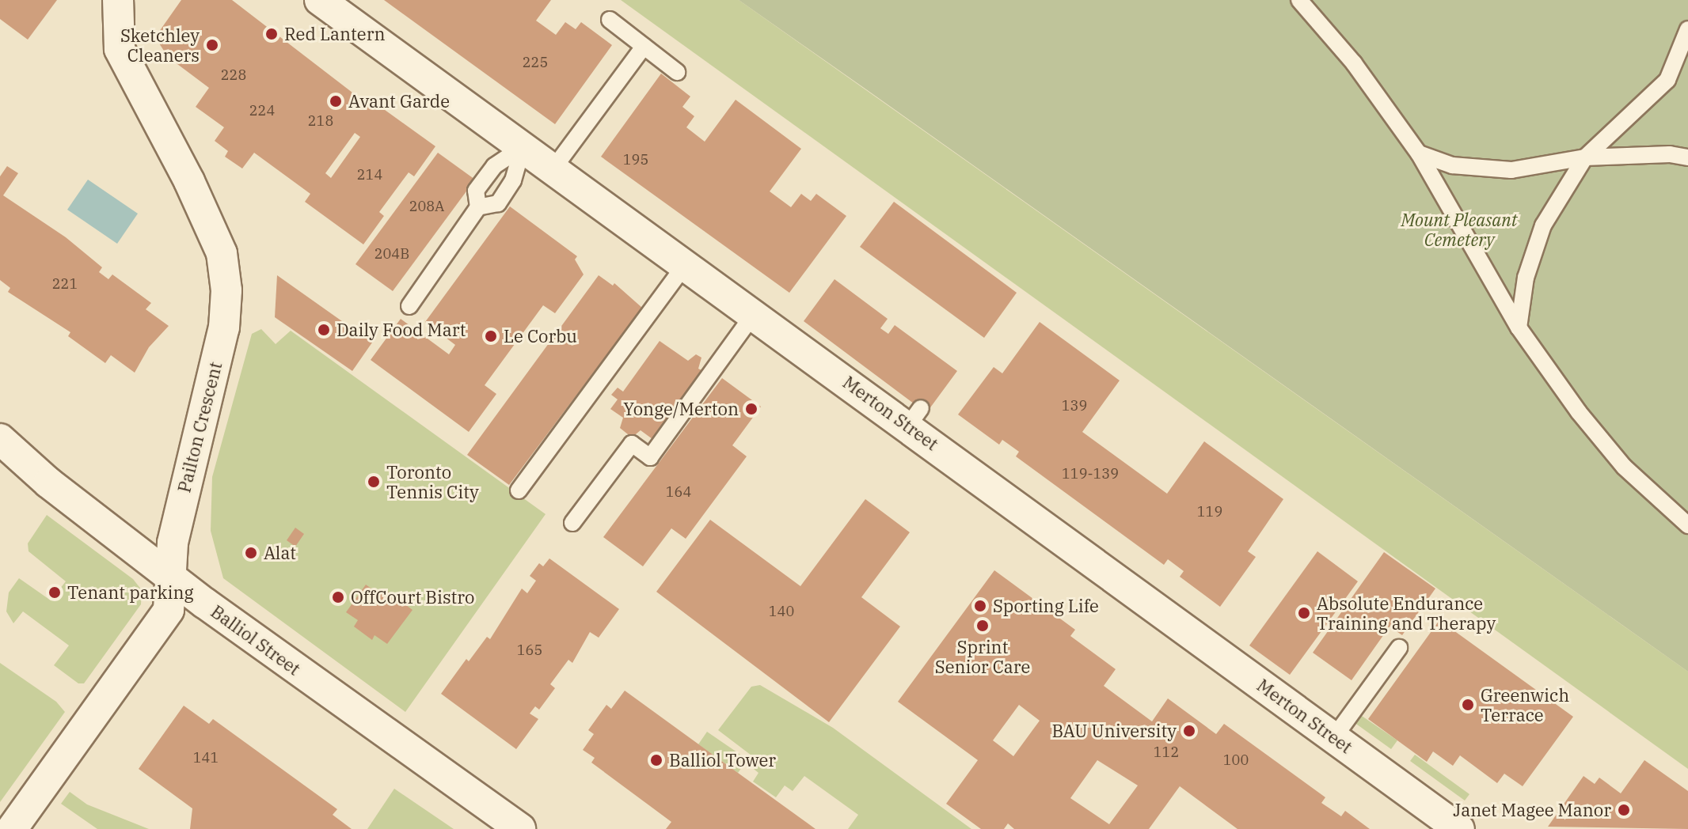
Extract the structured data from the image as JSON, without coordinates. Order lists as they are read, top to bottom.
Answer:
{
  "streets": {
    "street": ["Merton Street", "Pailton Crescent", "Balliol Street"]
  },
  "crossings": [
    ["Pailton Crescent", "Balliol Street"]
  ],
  "parks": ["Mount Pleasant Cemetery"],
  "places": [
    "Red Lantern",
    "Sketchley Cleaners",
    "Avant Garde",
    "Daily Food Mart",
    "Le Corbu",
    "Yonge/Merton",
    "Toronto Tennis City",
    "Alat",
    "Tenant parking",
    "OffCourt Bistro",
    "Sporting Life",
    "Absolute Endurance Training and Therapy",
    "Sprint Senior Care",
    "Greenwich Terrace",
    "BAU University",
    "Balliol Tower",
    "Janet Magee Manor"
  ],
  "house_numbers": [
    "225",
    "228",
    "224",
    "218",
    "195",
    "214",
    "208A",
    "204B",
    "221",
    "139",
    "119-139",
    "164",
    "119",
    "140",
    "165",
    "112",
    "141",
    "100"
  ]
}
